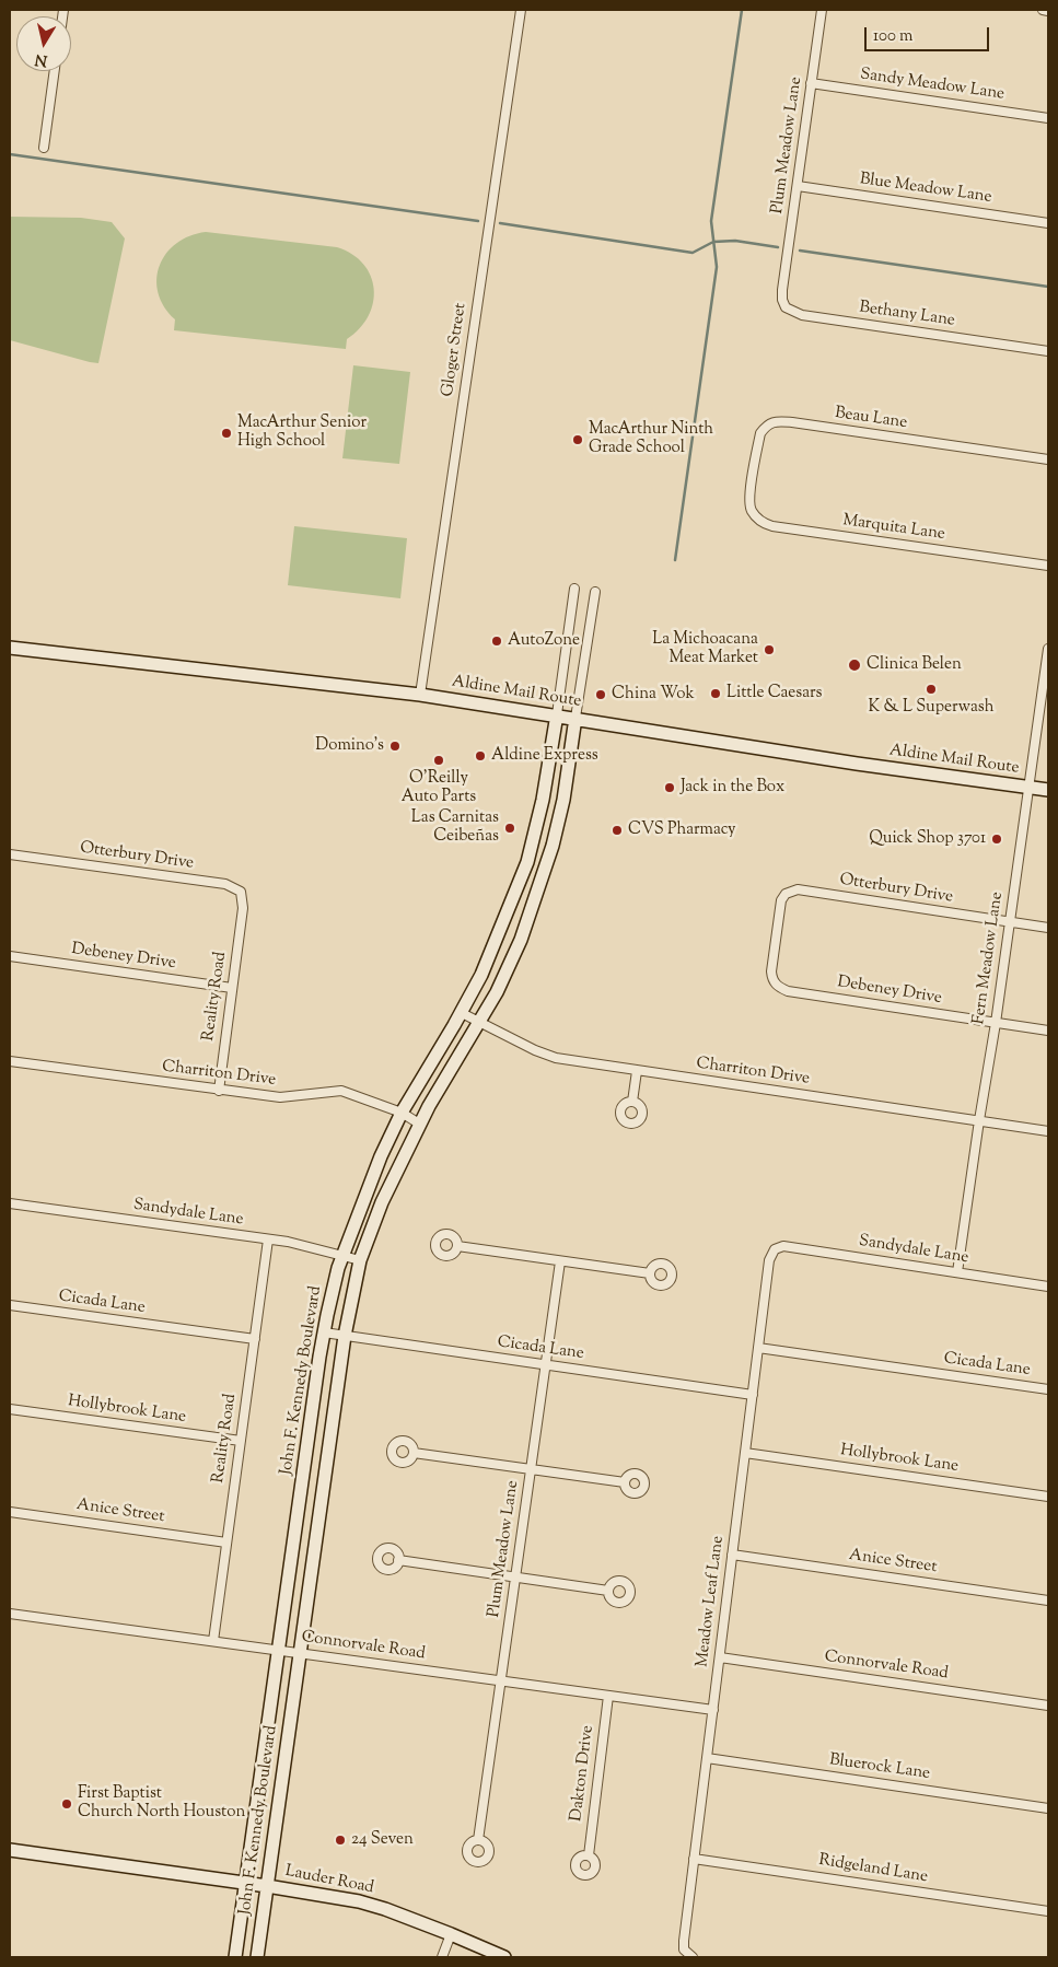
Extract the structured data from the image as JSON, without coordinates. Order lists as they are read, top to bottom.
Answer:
{
  "streets": {
    "main road": ["Aldine Mail Route", "John F. Kennedy Boulevard", "Lauder Road"],
    "street": [
      "Sandy Meadow Lane",
      "Plum Meadow Lane",
      "Blue Meadow Lane",
      "Bethany Lane",
      "Gloger Street",
      "Beau Lane",
      "Marquita Lane",
      "Otterbury Drive",
      "Debeney Drive",
      "Fern Meadow Lane",
      "Reality Road",
      "Charriton Drive",
      "Sandydale Lane",
      "Cicada Lane",
      "Hollybrook Lane",
      "Anice Street",
      "Meadow Leaf Lane",
      "Connorvale Road",
      "Bluerock Lane",
      "Dakton Drive",
      "Ridgeland Lane"
    ]
  },
  "crossings": [
    ["Sandy Meadow Lane", "Plum Meadow Lane"],
    ["Plum Meadow Lane", "Blue Meadow Lane"],
    ["Plum Meadow Lane", "Bethany Lane"],
    ["Plum Meadow Lane", "Cicada Lane"],
    ["Plum Meadow Lane", "Connorvale Road"],
    ["Gloger Street", "Aldine Mail Route"],
    ["Beau Lane", "Marquita Lane"],
    ["Aldine Mail Route", "Fern Meadow Lane"],
    ["Aldine Mail Route", "John F. Kennedy Boulevard"],
    ["Otterbury Drive", "Debeney Drive"],
    ["Otterbury Drive", "Fern Meadow Lane"],
    ["Otterbury Drive", "Reality Road"],
    ["Debeney Drive", "Fern Meadow Lane"],
    ["Debeney Drive", "Reality Road"],
    ["Fern Meadow Lane", "Charriton Drive"],
    ["Fern Meadow Lane", "Sandydale Lane"],
    ["Reality Road", "Charriton Drive"],
    ["Reality Road", "Sandydale Lane"],
    ["Reality Road", "Cicada Lane"],
    ["Reality Road", "Hollybrook Lane"],
    ["Reality Road", "Anice Street"],
    ["Reality Road", "Connorvale Road"],
    ["Charriton Drive", "John F. Kennedy Boulevard"],
    ["Sandydale Lane", "John F. Kennedy Boulevard"],
    ["Sandydale Lane", "Meadow Leaf Lane"],
    ["Cicada Lane", "John F. Kennedy Boulevard"],
    ["Cicada Lane", "Meadow Leaf Lane"],
    ["John F. Kennedy Boulevard", "Connorvale Road"],
    ["John F. Kennedy Boulevard", "Lauder Road"],
    ["Hollybrook Lane", "Meadow Leaf Lane"],
    ["Anice Street", "Meadow Leaf Lane"],
    ["Meadow Leaf Lane", "Connorvale Road"],
    ["Meadow Leaf Lane", "Bluerock Lane"],
    ["Meadow Leaf Lane", "Ridgeland Lane"],
    ["Connorvale Road", "Dakton Drive"]
  ],
  "places": [
    "MacArthur Senior High School",
    "MacArthur Ninth Grade School",
    "AutoZone",
    "La Michoacana Meat Market",
    "Clinica Belen",
    "K & L Superwash",
    "Little Caesars",
    "China Wok",
    "Domino's",
    "Aldine Express",
    "O'Reilly Auto Parts",
    "Jack in the Box",
    "Las Carnitas Ceibeñas",
    "CVS Pharmacy",
    "Quick Shop 3701",
    "First Baptist Church North Houston",
    "24 Seven"
  ],
  "scale_bar": "100 m",
  "north": "bottom"
}
